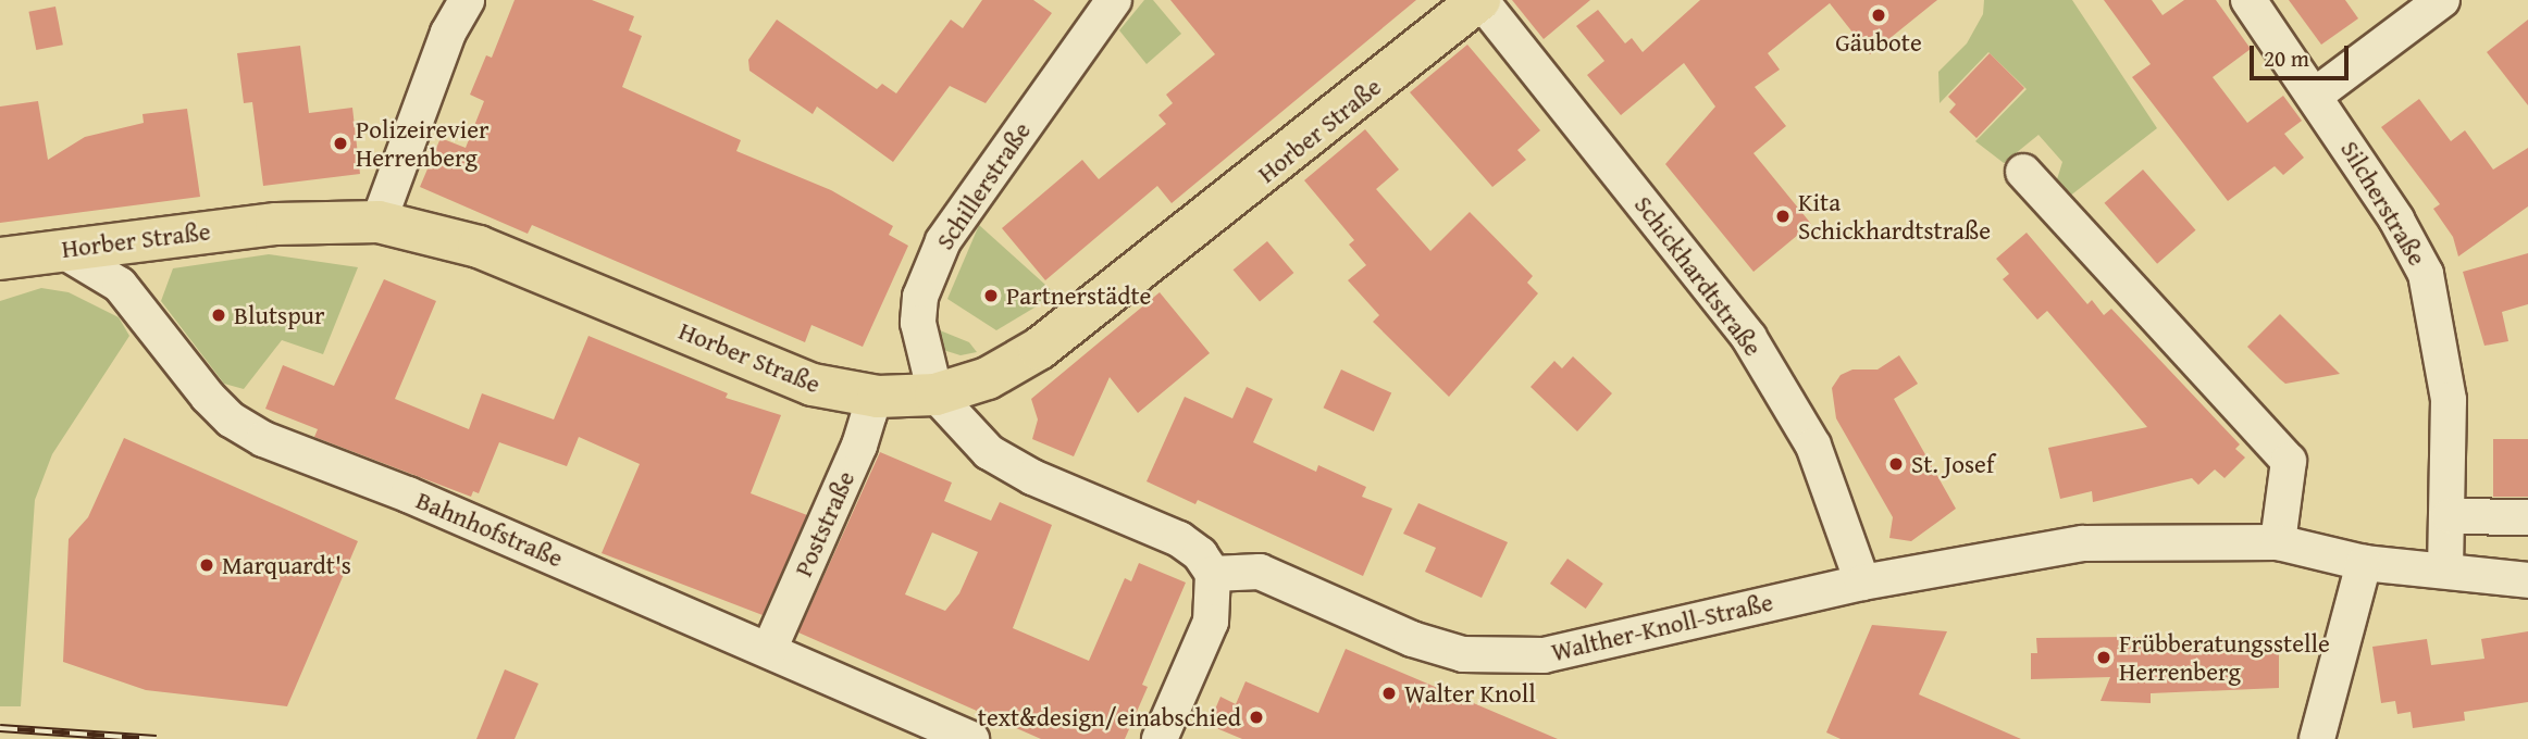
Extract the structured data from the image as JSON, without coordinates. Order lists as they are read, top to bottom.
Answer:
{
  "streets": {
    "main road": ["Horber Straße"],
    "street": [
      "Schillerstraße",
      "Silcherstraße",
      "Schickhardtstraße",
      "Poststraße",
      "Bahnhofstraße",
      "Walther-Knoll-Straße"
    ]
  },
  "crossings": [
    ["Horber Straße", "Schillerstraße"],
    ["Horber Straße", "Schickhardtstraße"],
    ["Horber Straße", "Poststraße"],
    ["Horber Straße", "Bahnhofstraße"],
    ["Silcherstraße", "Walther-Knoll-Straße"],
    ["Schickhardtstraße", "Walther-Knoll-Straße"],
    ["Poststraße", "Bahnhofstraße"]
  ],
  "places": [
    "Gäubote",
    "Polizeirevier Herrenberg",
    "Kita Schickhardtstraße",
    "Partnerstädte",
    "Blutspur",
    "St. Josef",
    "Marquardt's",
    "Frübberatungsstelle Herrenberg",
    "Walter Knoll",
    "text&design/einabschied"
  ],
  "scale_bar": "20 m"
}
